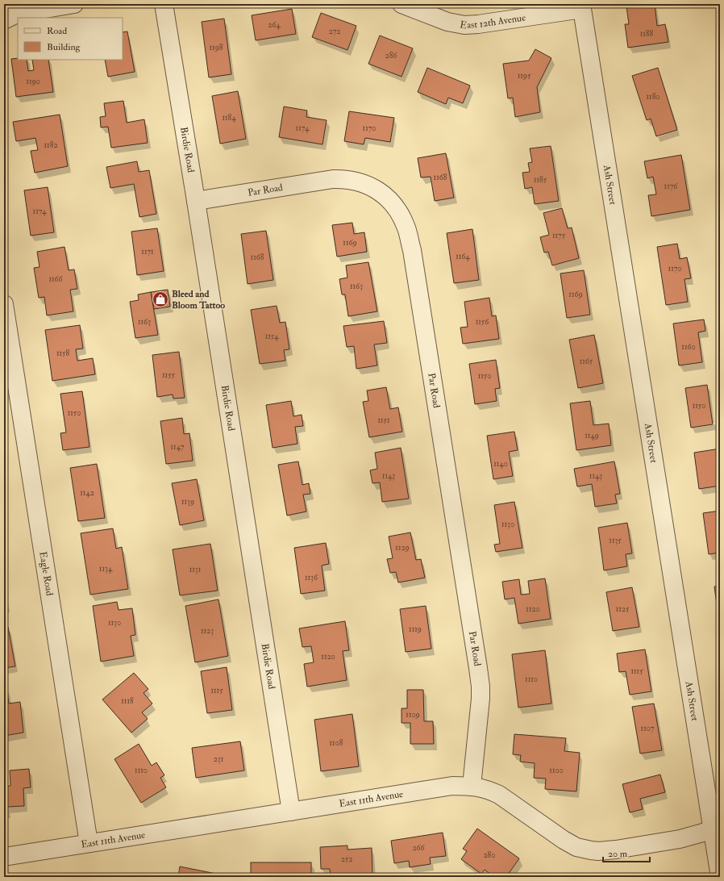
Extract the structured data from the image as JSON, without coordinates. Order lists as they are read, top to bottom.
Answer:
{
  "streets": {
    "street": [
      "East 12th Avenue",
      "Birdie Road",
      "Ash Street",
      "Par Road",
      "Eagle Road",
      "East 11th Avenue"
    ]
  },
  "crossings": [
    ["East 12th Avenue", "Ash Street"],
    ["Birdie Road", "Par Road"],
    ["Birdie Road", "East 11th Avenue"],
    ["Ash Street", "East 11th Avenue"],
    ["Par Road", "East 11th Avenue"],
    ["Eagle Road", "East 11th Avenue"]
  ],
  "places": {
    "shop": ["Bleed and Bloom Tattoo"]
  },
  "house_numbers": [
    "264",
    "272",
    "1188",
    "1198",
    "286",
    "1195",
    "1190",
    "1180",
    "1184",
    "1174",
    "1170",
    "1182",
    "1168",
    "1185",
    "1176",
    "1174",
    "1175",
    "1169",
    "1171",
    "1164",
    "1168",
    "1170",
    "1166",
    "1163",
    "1169",
    "1163",
    "1156",
    "1154",
    "1160",
    "1158",
    "1165",
    "1155",
    "1150",
    "1150",
    "1150",
    "1151",
    "1149",
    "1147",
    "1140",
    "1143",
    "1143",
    "1142",
    "1139",
    "1130",
    "1135",
    "1129",
    "1134",
    "1131",
    "1136",
    "1120",
    "1125",
    "1130",
    "1119",
    "1123",
    "1120",
    "1115",
    "1110",
    "1115",
    "1118",
    "1109",
    "1107",
    "1108",
    "231",
    "1110",
    "1100",
    "266",
    "280",
    "252"
  ],
  "legend": ["Road", "Building"],
  "scale_bar": "20 m"
}
